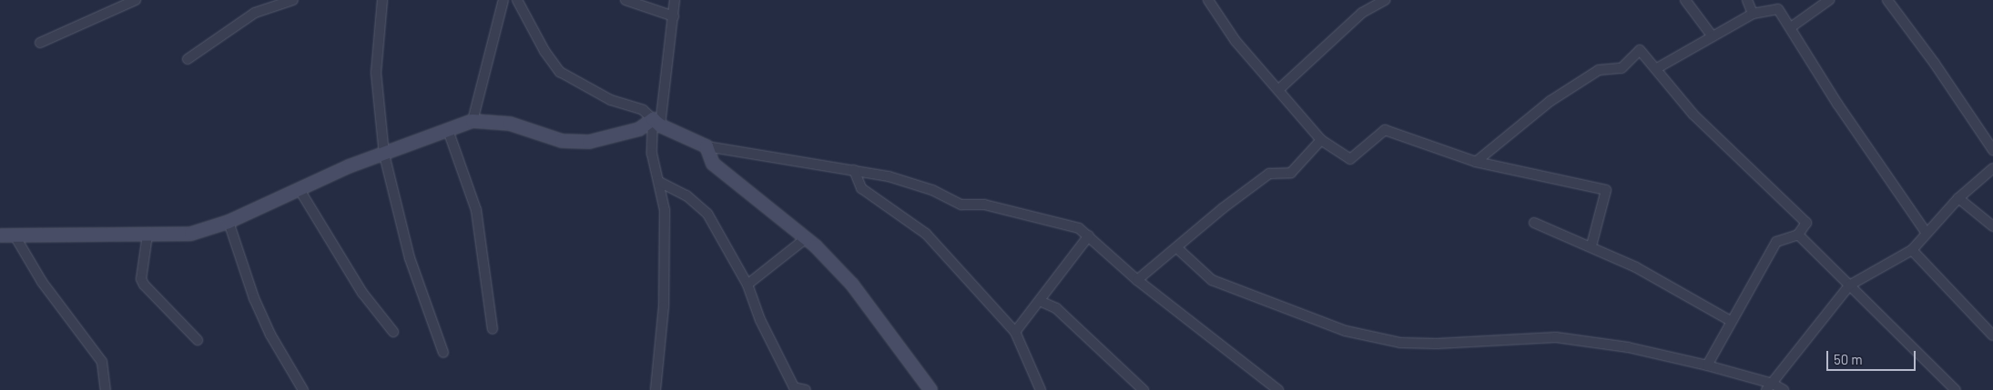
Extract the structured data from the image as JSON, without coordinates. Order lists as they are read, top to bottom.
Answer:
{
  "scale_bar": "50 m"
}
